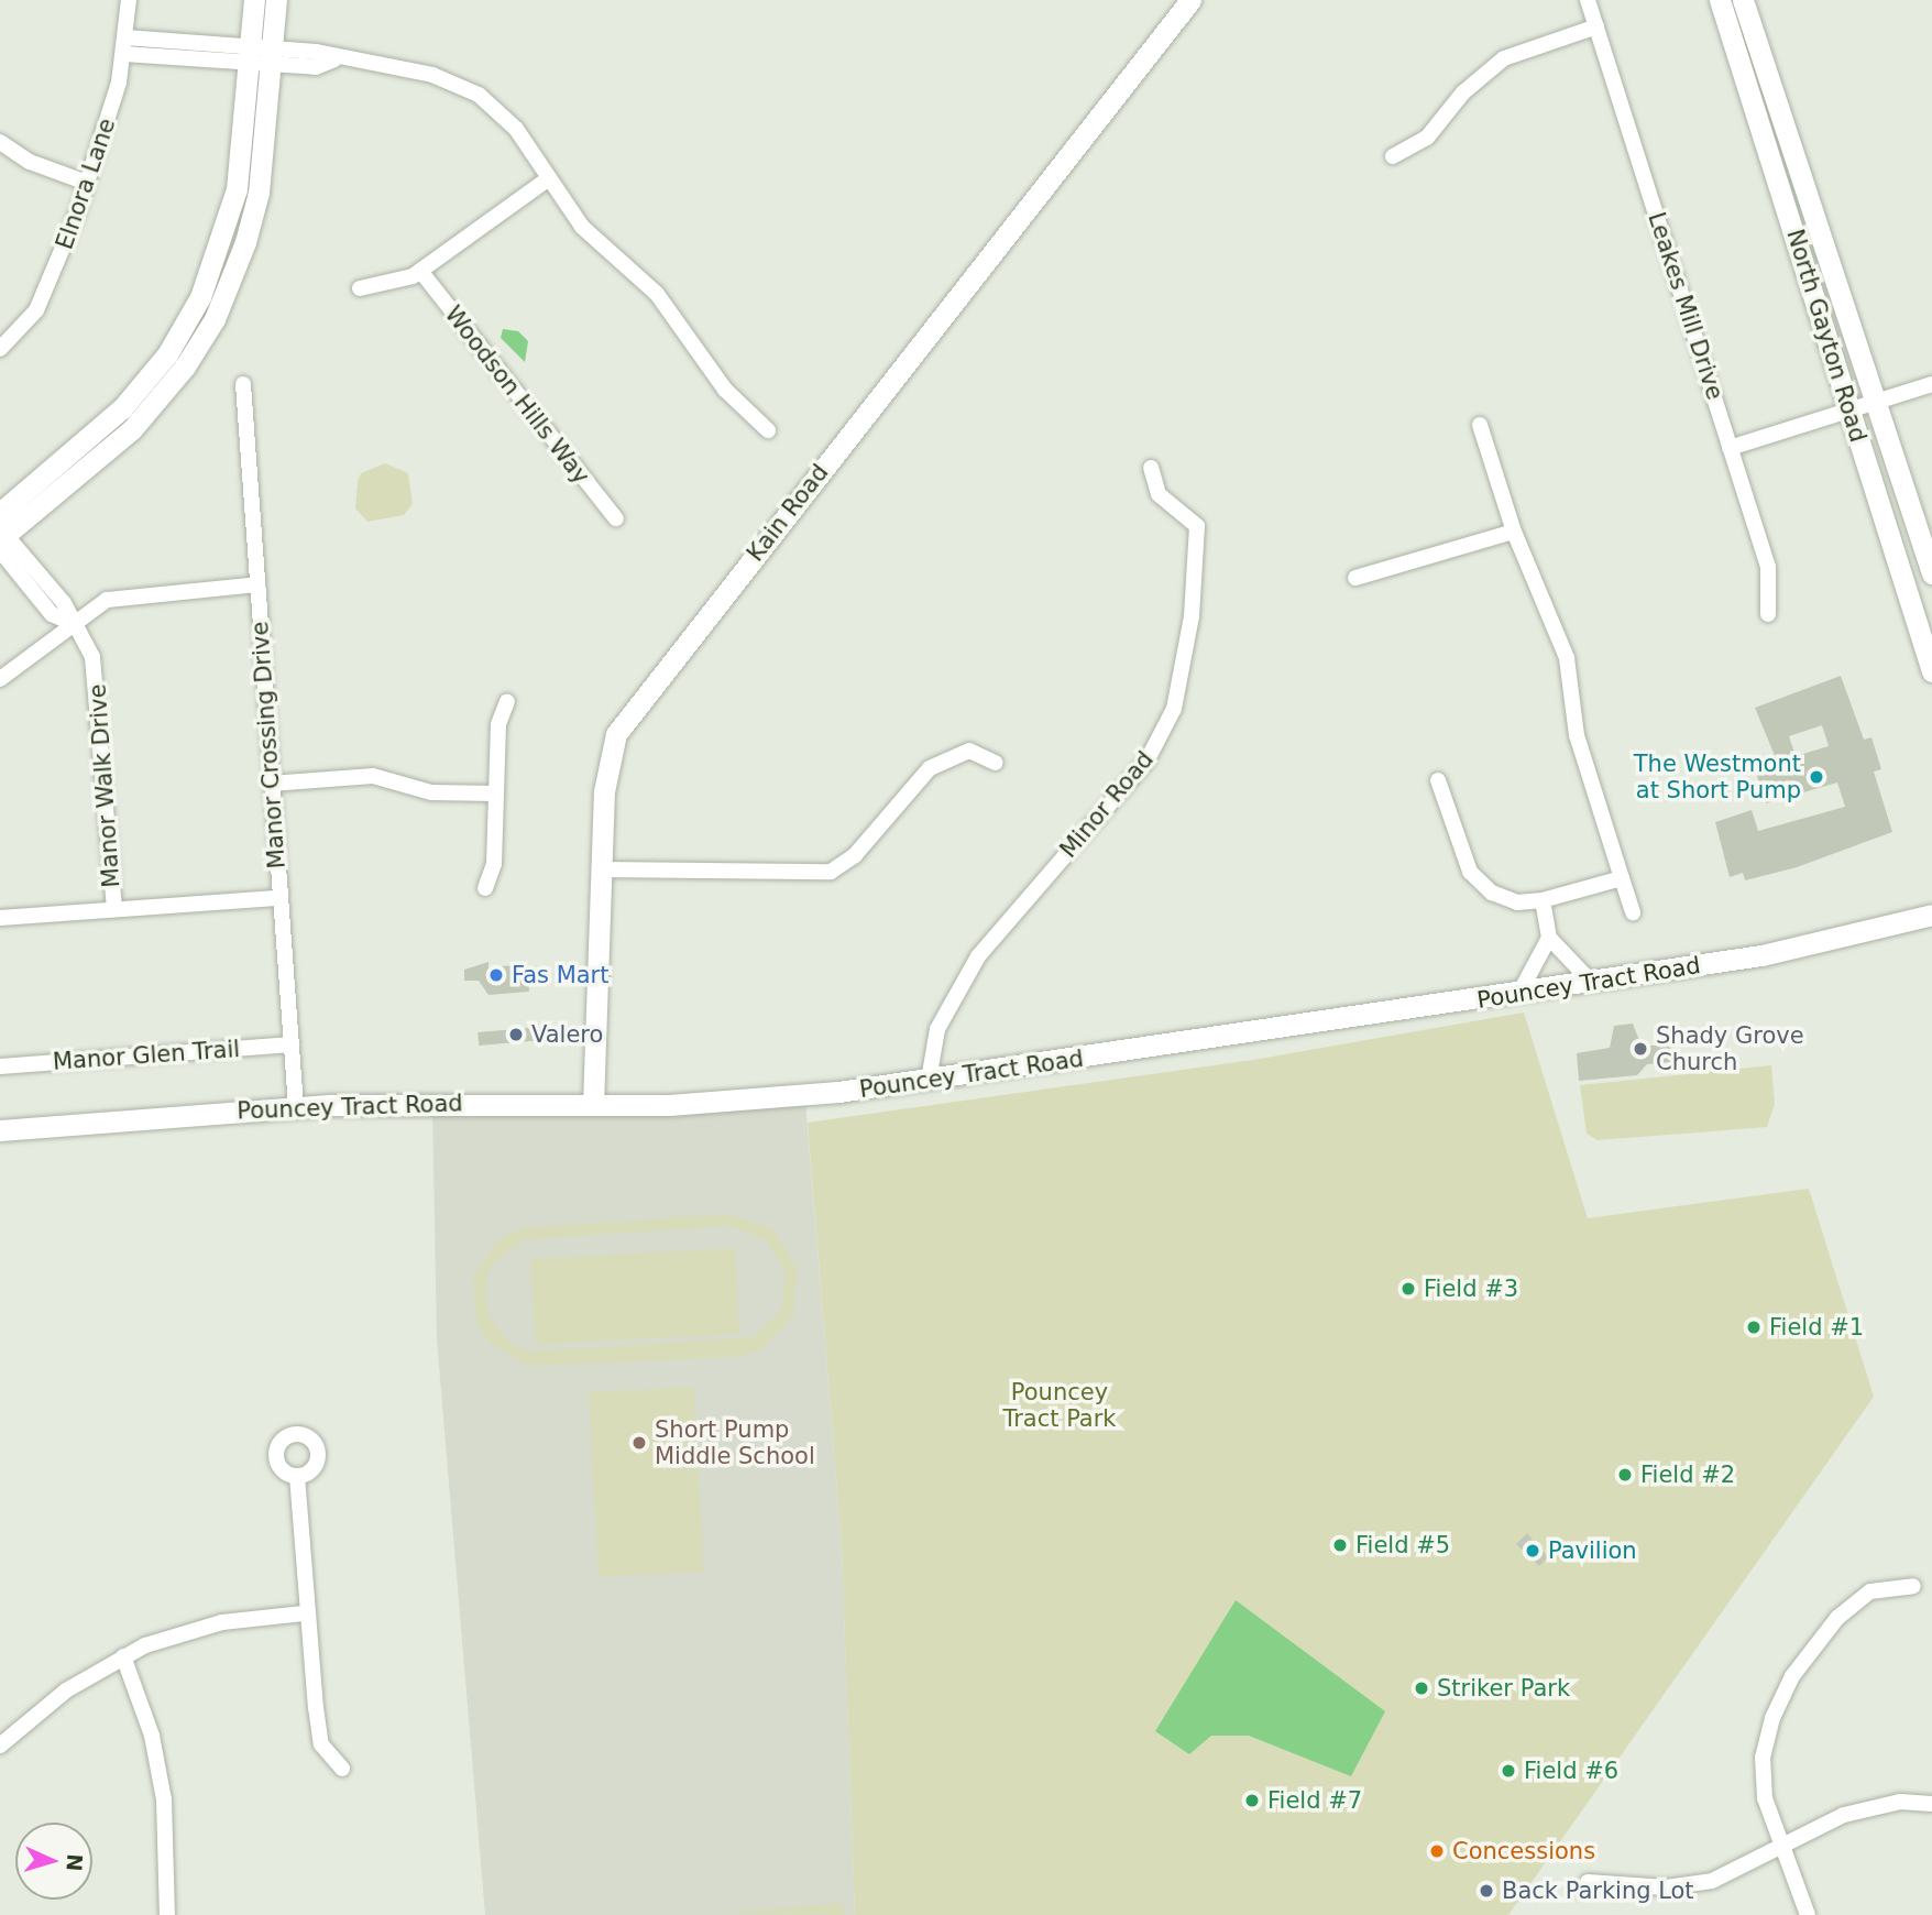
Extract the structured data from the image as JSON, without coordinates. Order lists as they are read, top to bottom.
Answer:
{
  "streets": {
    "main road": ["North Gayton Road", "Kain Road", "Pouncey Tract Road"],
    "street": [
      "Elnora Lane",
      "Leakes Mill Drive",
      "Woodson Hills Way",
      "Manor Crossing Drive",
      "Manor Walk Drive",
      "Minor Road",
      "Manor Glen Trail"
    ]
  },
  "crossings": [
    ["Kain Road", "Pouncey Tract Road"],
    ["Manor Crossing Drive", "Pouncey Tract Road"],
    ["Manor Crossing Drive", "Manor Glen Trail"],
    ["Minor Road", "Pouncey Tract Road"]
  ],
  "parks": ["Pouncey Tract Park"],
  "places": [
    "The Westmont at Short Pump",
    "Fas Mart",
    "Valero",
    "Shady Grove Church",
    "Field #3",
    "Field #1",
    "Short Pump Middle School",
    "Field #2",
    "Field #5",
    "Pavilion",
    "Striker Park",
    "Field #6",
    "Field #7",
    "Concessions",
    "Back Parking Lot"
  ],
  "north": "right"
}
